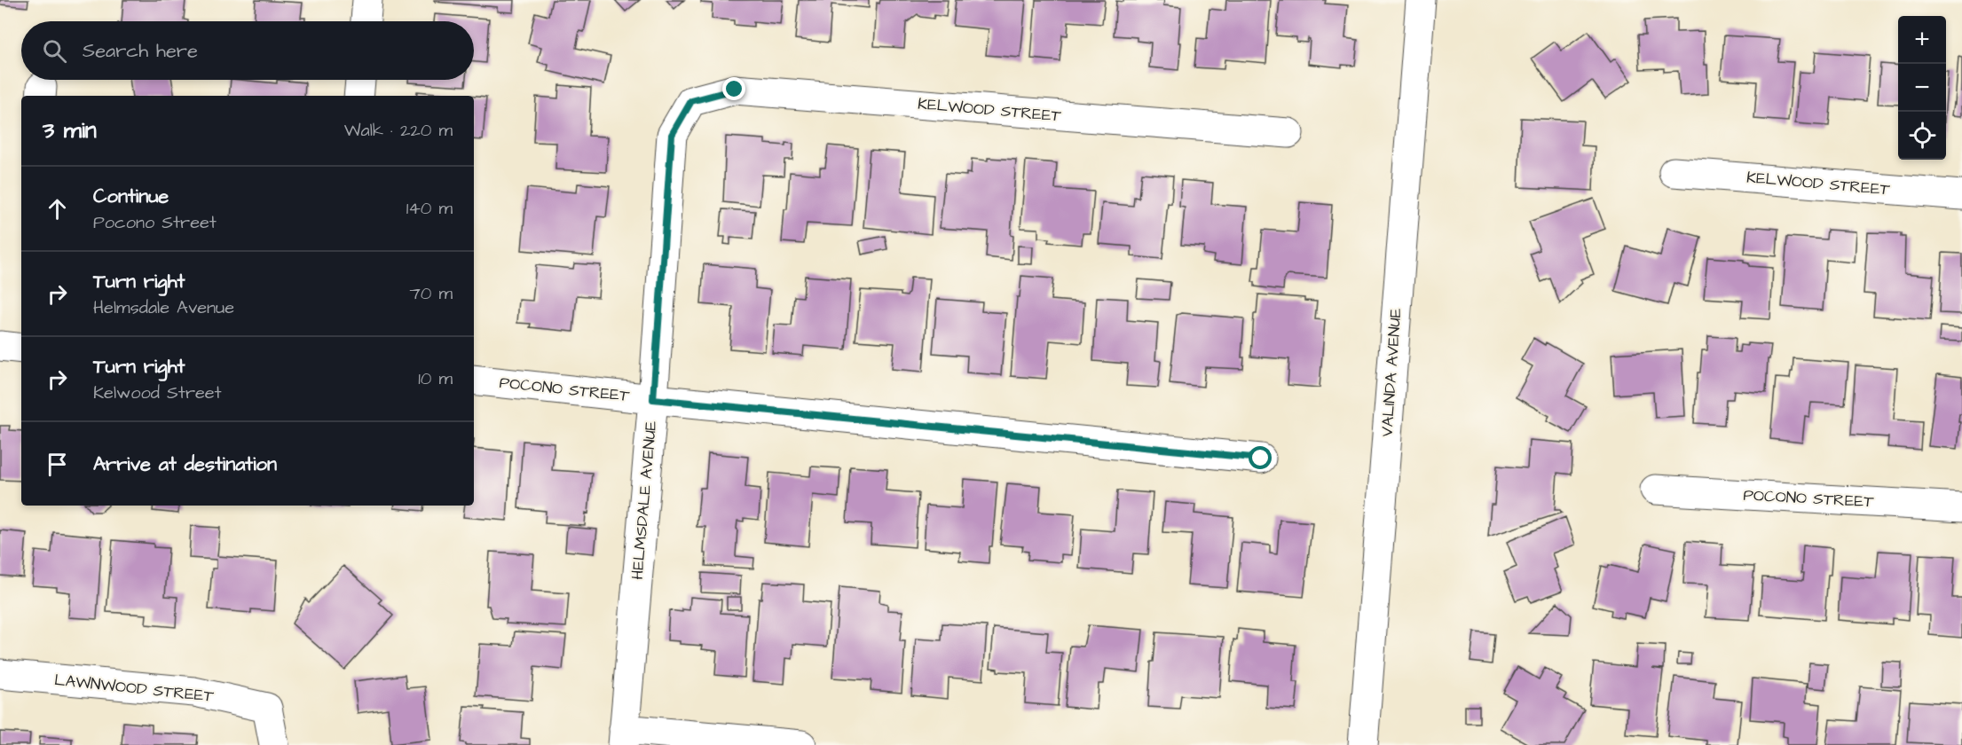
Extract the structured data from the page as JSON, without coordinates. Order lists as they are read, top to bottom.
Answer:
{
  "streets": {
    "street": [
      "KELWOOD STREET",
      "VALINDA AVENUE",
      "POCONO STREET",
      "HELMSDALE AVENUE",
      "LAWNWOOD STREET"
    ]
  },
  "crossings": [
    ["KELWOOD STREET", "HELMSDALE AVENUE"],
    ["POCONO STREET", "HELMSDALE AVENUE"]
  ],
  "page": {
    "map_buttons": ["+", "−"],
    "search": "Search here",
    "heading": ["3 min", "Walk · 220 m"],
    "list": [
      ["Continue", "Pocono Street", "140 m"],
      ["Turn right", "Helmsdale Avenue", "70 m"],
      ["Turn right", "Kelwood Street", "10 m"],
      "Arrive at destination"
    ]
  }
}
